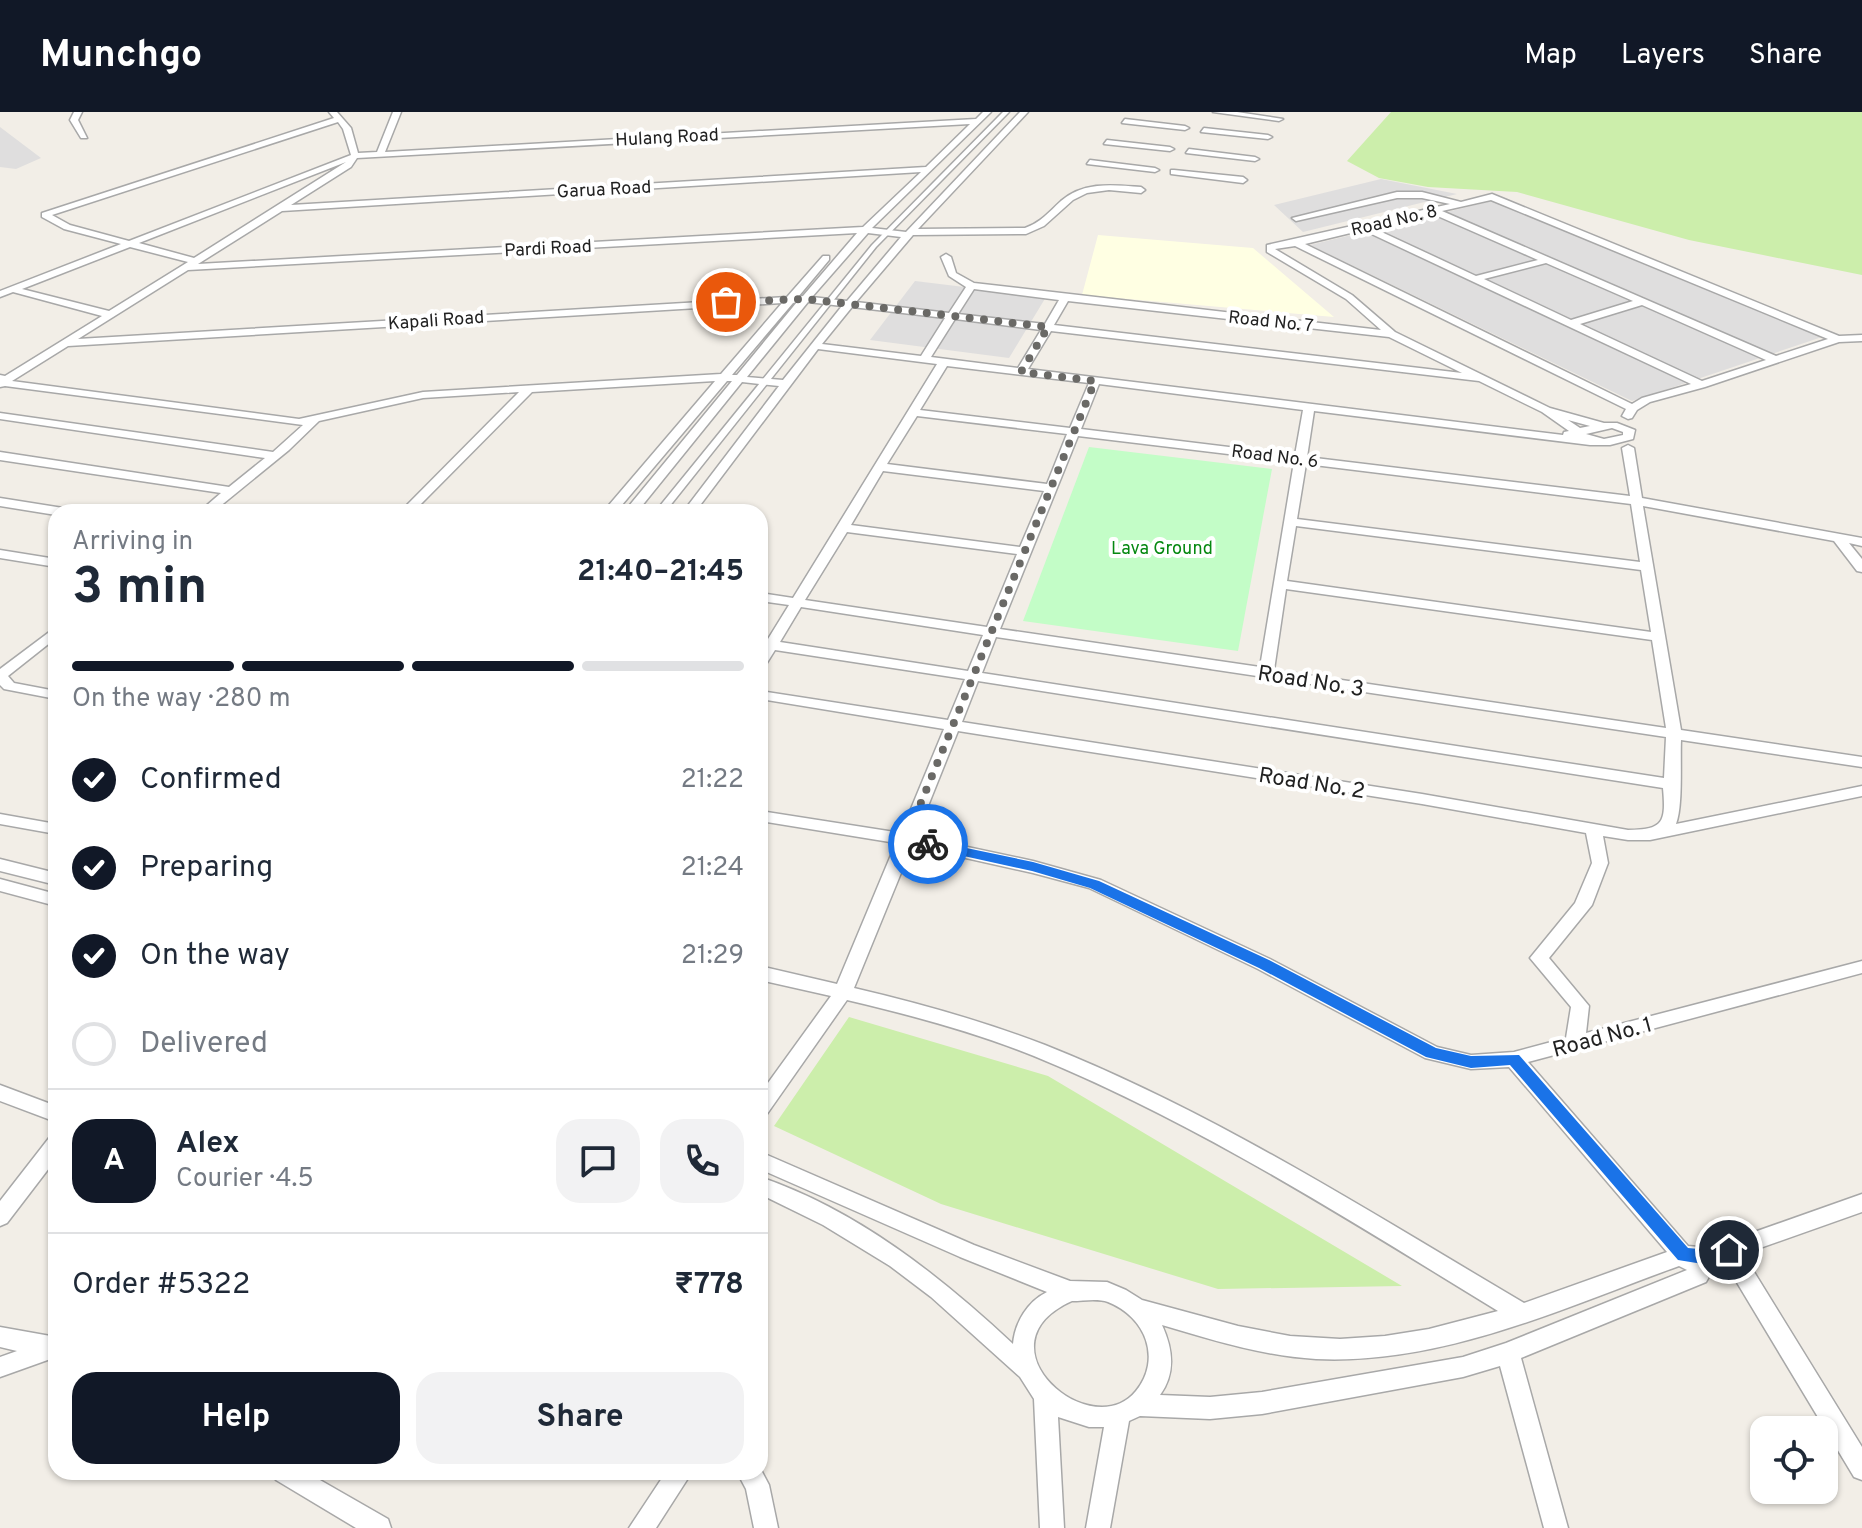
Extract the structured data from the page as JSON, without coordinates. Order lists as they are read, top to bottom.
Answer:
{
  "streets": {
    "street": [
      "Hulang Road",
      "Garua Road",
      "Road No. 8",
      "Pardi Road",
      "Kapali Road",
      "Road No. 7",
      "Road No. 6",
      "Road No. 3",
      "Road No. 2",
      "Road No. 1"
    ]
  },
  "crossings": [
    ["Kapali Road", "Road No. 7"]
  ],
  "parks": ["Lava Ground"],
  "page": {
    "header": "Munchgo",
    "nav": ["Map", "Layers", "Share"],
    "heading": ["3 min", "Arriving in", "21:40–21:45"],
    "panel": [
      "Alex",
      "Courier · 4.5",
      "Order #5322",
      "₹778"
    ],
    "bar": "On the way · 280 m",
    "list": [
      ["Confirmed", "21:22"],
      ["Preparing", "21:24"],
      ["On the way", "21:29"],
      "Delivered"
    ],
    "round": "A",
    "buttons": ["Help", "Share"]
  }
}
